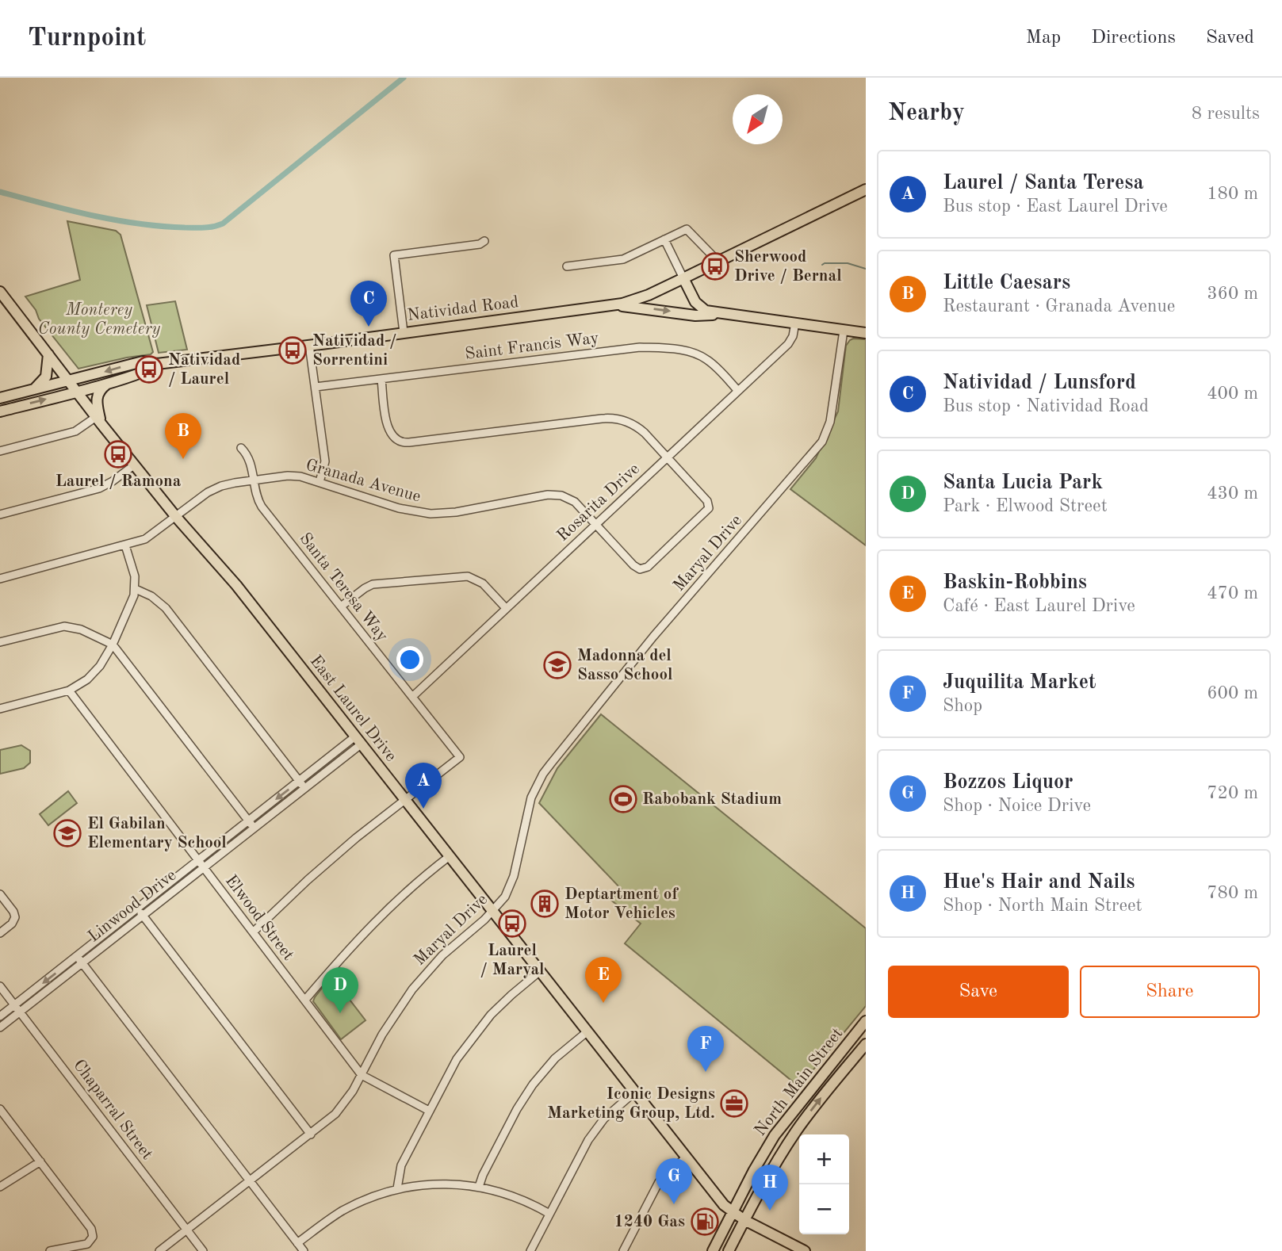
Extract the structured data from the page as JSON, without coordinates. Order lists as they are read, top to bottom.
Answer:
{
  "streets": {
    "main road": ["Natividad Road", "East Laurel Drive", "North Main Street"],
    "street": [
      "Saint Francis Way",
      "Granada Avenue",
      "Rosarita Drive",
      "Maryal Drive",
      "Santa Teresa Way",
      "Linwood Drive",
      "Elwood Street",
      "Chaparral Street"
    ]
  },
  "crossings": [
    ["Natividad Road", "East Laurel Drive"],
    ["Saint Francis Way", "Rosarita Drive"],
    ["Granada Avenue", "Rosarita Drive"],
    ["Granada Avenue", "Santa Teresa Way"],
    ["Granada Avenue", "East Laurel Drive"],
    ["Rosarita Drive", "Santa Teresa Way"],
    ["Maryal Drive", "East Laurel Drive"],
    ["Maryal Drive", "Elwood Street"],
    ["Maryal Drive", "Chaparral Street"],
    ["Santa Teresa Way", "East Laurel Drive"],
    ["East Laurel Drive", "Linwood Drive"],
    ["East Laurel Drive", "North Main Street"],
    ["Linwood Drive", "Elwood Street"],
    ["Linwood Drive", "Chaparral Street"]
  ],
  "parks": ["Monterey County Cemetery"],
  "places": {
    "bus stop": [
      "Sherwood Drive / Bernal",
      "Natividad / Sorrentini",
      "Natividad / Laurel",
      "Laurel / Ramona",
      "Laurel / Maryal"
    ],
    "school or university": ["Madonna del Sasso School", "El Gabilan Elementary School"],
    "sports": ["Rabobank Stadium"],
    "building": ["Deptartment of Motor Vehicles"],
    "office": ["Iconic Designs Marketing Group, Ltd."],
    "fuel station": ["1240 Gas"]
  },
  "north": "bottom left",
  "page": {
    "header": "Turnpoint",
    "nav": ["Map", "Directions", "Saved"],
    "heading": ["Nearby", "8 results"],
    "list": [
      {
        "mark": "A",
        "name": "Laurel / Santa Teresa",
        "note": "Bus stop · East Laurel Drive",
        "value": "180 m"
      },
      {
        "mark": "B",
        "name": "Little Caesars",
        "note": "Restaurant · Granada Avenue",
        "value": "360 m"
      },
      {
        "mark": "C",
        "name": "Natividad / Lunsford",
        "note": "Bus stop · Natividad Road",
        "value": "400 m"
      },
      {
        "mark": "D",
        "name": "Santa Lucia Park",
        "note": "Park · Elwood Street",
        "value": "430 m"
      },
      {
        "mark": "E",
        "name": "Baskin-Robbins",
        "note": "Café · East Laurel Drive",
        "value": "470 m"
      },
      {
        "mark": "F",
        "name": "Juquilita Market",
        "note": "Shop",
        "value": "600 m"
      },
      {
        "mark": "G",
        "name": "Bozzos Liquor",
        "note": "Shop · Noice Drive",
        "value": "720 m"
      },
      {
        "mark": "H",
        "name": "Hue's Hair and Nails",
        "note": "Shop · North Main Street",
        "value": "780 m"
      }
    ],
    "pins": [
      "C",
      "B",
      "A",
      "E",
      "D",
      "F",
      "G",
      "H"
    ],
    "buttons": ["Save", "Share"],
    "map_buttons": ["+", "−"]
  }
}
